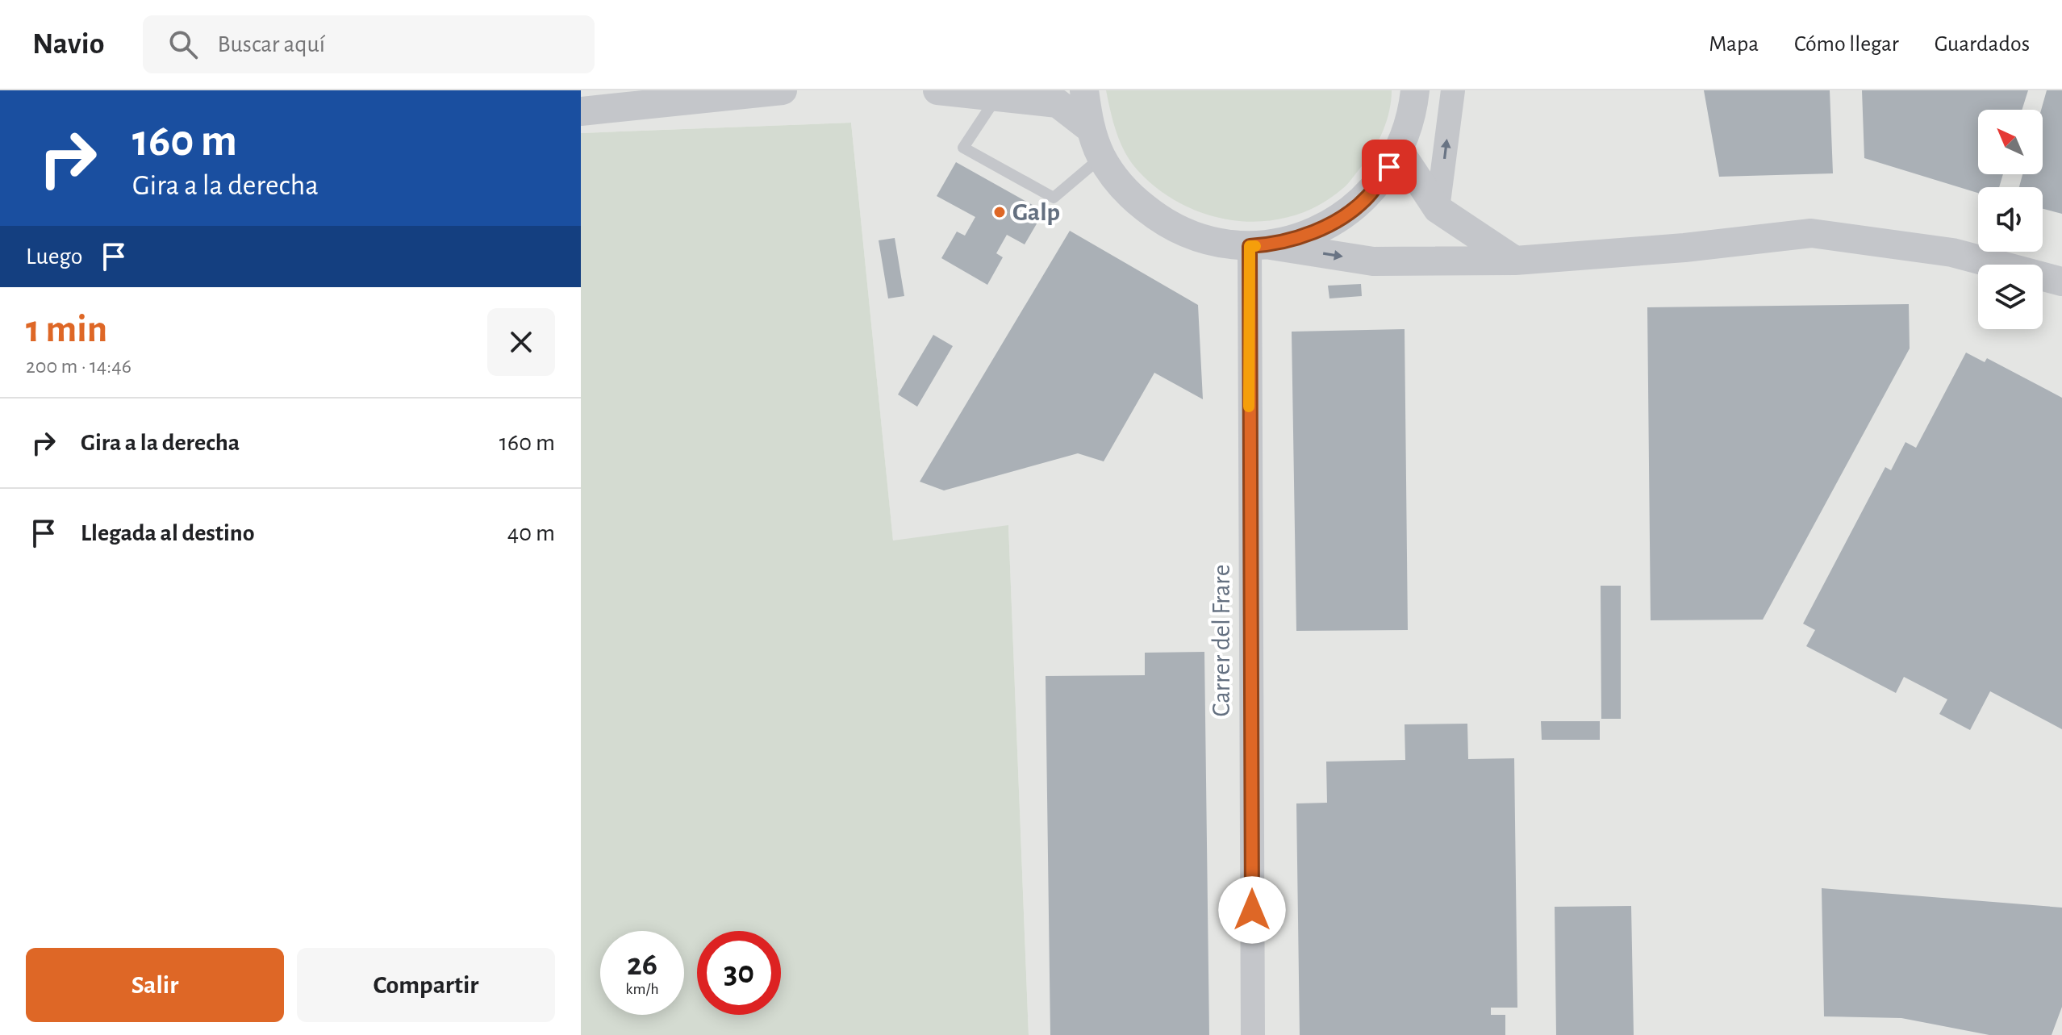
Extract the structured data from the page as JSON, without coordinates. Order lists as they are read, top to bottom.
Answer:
{
  "streets": {
    "street": ["Carrer del Frare"]
  },
  "places": ["Galp"],
  "north": "top left",
  "page": {
    "header": "Navio",
    "search": "Buscar aquí",
    "nav": ["Mapa", "Cómo llegar", "Guardados"],
    "turn": ["160 m", "Gira a la derecha"],
    "then": "Luego",
    "heading": ["1 min", "200 m · 14:46"],
    "list": [
      {
        "name": "Gira a la derecha",
        "value": "160 m"
      },
      {
        "name": "Llegada al destino",
        "value": "40 m"
      }
    ],
    "speed": "26 km/h",
    "limit": "30",
    "buttons": ["Salir", "Compartir"]
  }
}
